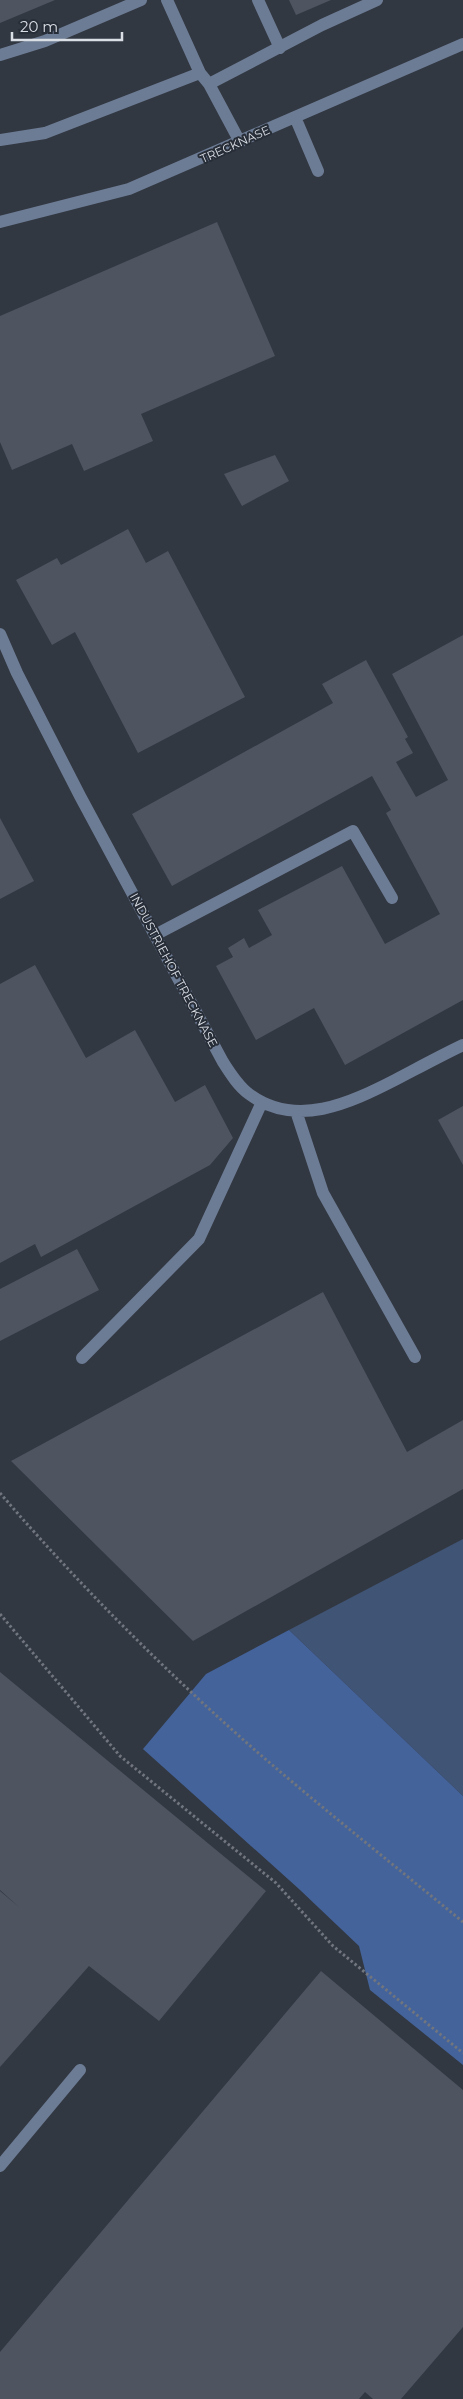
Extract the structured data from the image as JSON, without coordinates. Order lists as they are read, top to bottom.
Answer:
{
  "streets": {
    "street": ["TRECKNASE", "INDUSTRIEHOF TRECKNASE"]
  },
  "scale_bar": "20 m"
}
